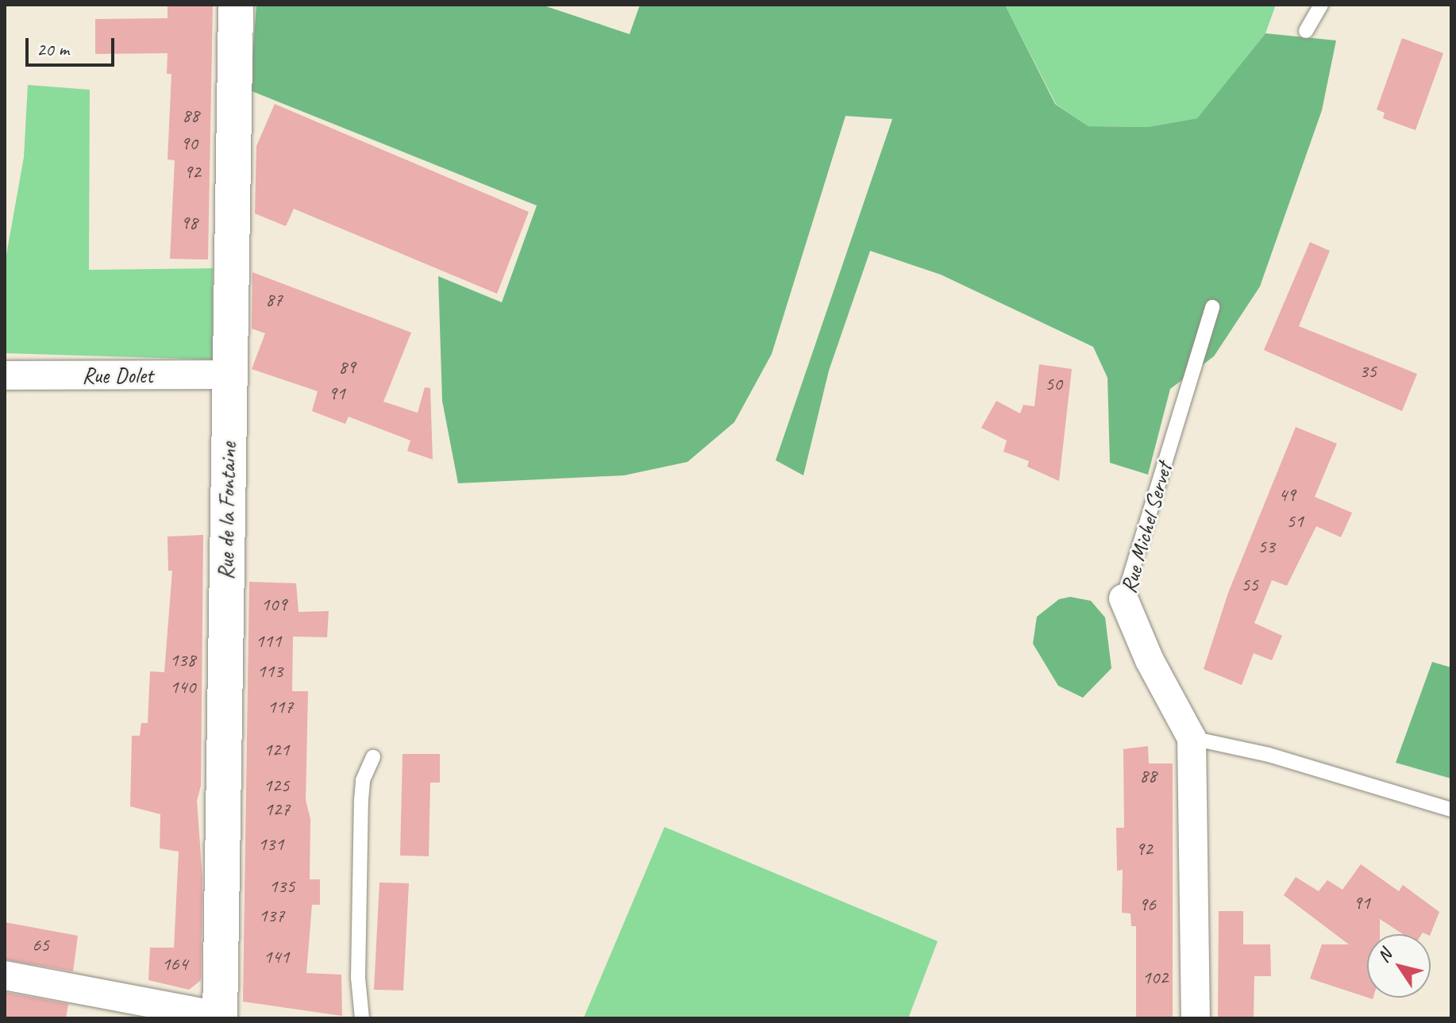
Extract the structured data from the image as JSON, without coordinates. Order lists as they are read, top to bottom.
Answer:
{
  "streets": {
    "street": ["Rue Dolet", "Rue de la Fontaine", "Rue Michel Servet"]
  },
  "crossings": [
    ["Rue Dolet", "Rue de la Fontaine"]
  ],
  "house_numbers": [
    "88",
    "90",
    "92",
    "98",
    "87",
    "89",
    "35",
    "50",
    "91",
    "49",
    "51",
    "53",
    "55",
    "109",
    "111",
    "138",
    "113",
    "140",
    "117",
    "121",
    "88",
    "125",
    "127",
    "131",
    "92",
    "135",
    "91",
    "96",
    "137",
    "65",
    "141",
    "164",
    "102"
  ],
  "scale_bar": "20 m",
  "north": "top left"
}
